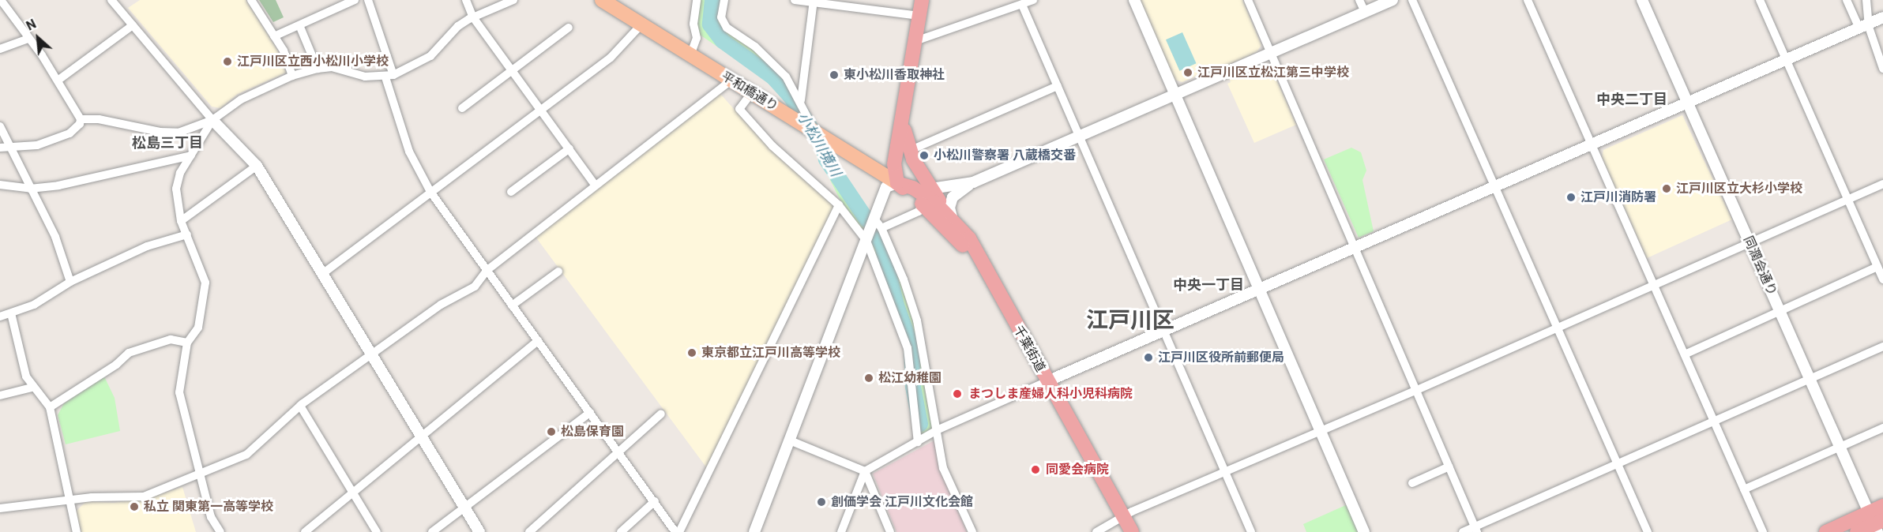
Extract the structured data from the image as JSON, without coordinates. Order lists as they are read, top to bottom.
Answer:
{
  "streets": {
    "highway": ["千葉街道"],
    "main road": ["平和橋通り"],
    "street": ["同潤会通り"]
  },
  "crossings": [
    ["平和橋通り", "千葉街道"]
  ],
  "districts": [
    "中央二丁目",
    "松島三丁目",
    "中央一丁目",
    "江戸川区"
  ],
  "water": ["小松川境川"],
  "places": [
    "江戸川区立西小松川小学校",
    "江戸川区立松江第三中学校",
    "東小松川香取神社",
    "小松川警察署 八蔵橋交番",
    "江戸川区立大杉小学校",
    "江戸川消防署",
    "東京都立江戸川高等学校",
    "江戸川区役所前郵便局",
    "松江幼稚園",
    "まつしま産婦人科小児科病院",
    "松島保育園",
    "同愛会病院",
    "創価学会 江戸川文化会館",
    "私立 関東第一高等学校"
  ],
  "north": "top left"
}
